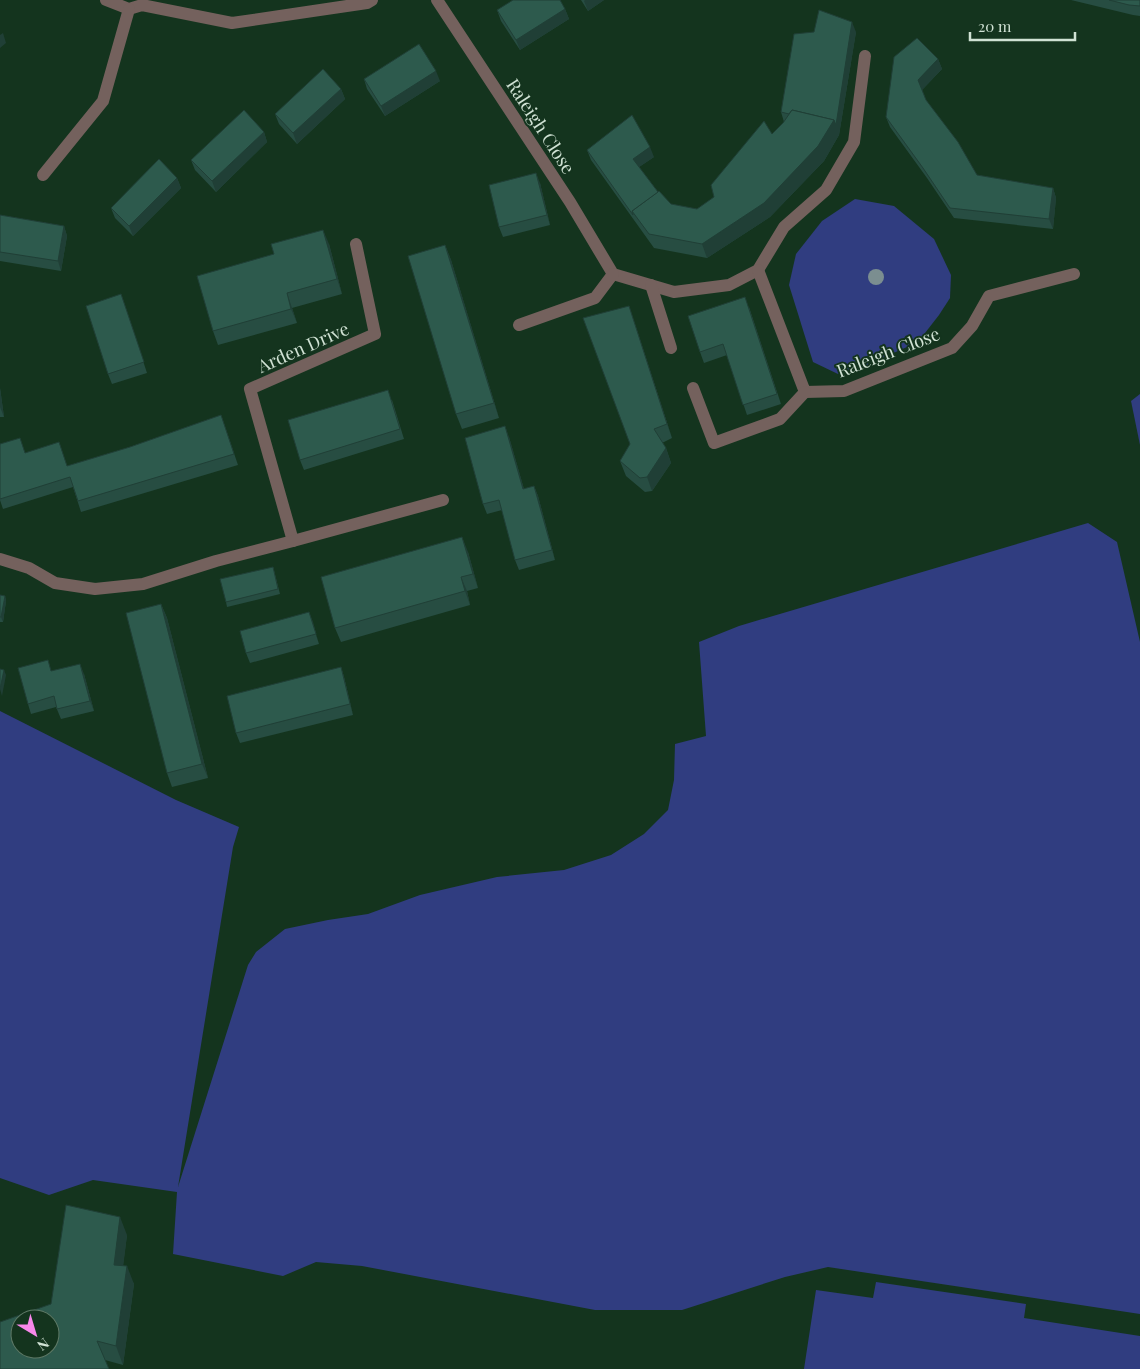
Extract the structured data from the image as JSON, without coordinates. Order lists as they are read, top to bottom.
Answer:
{
  "streets": {
    "street": ["Raleigh Close", "Arden Drive"]
  },
  "scale_bar": "20 m",
  "north": "bottom right"
}
